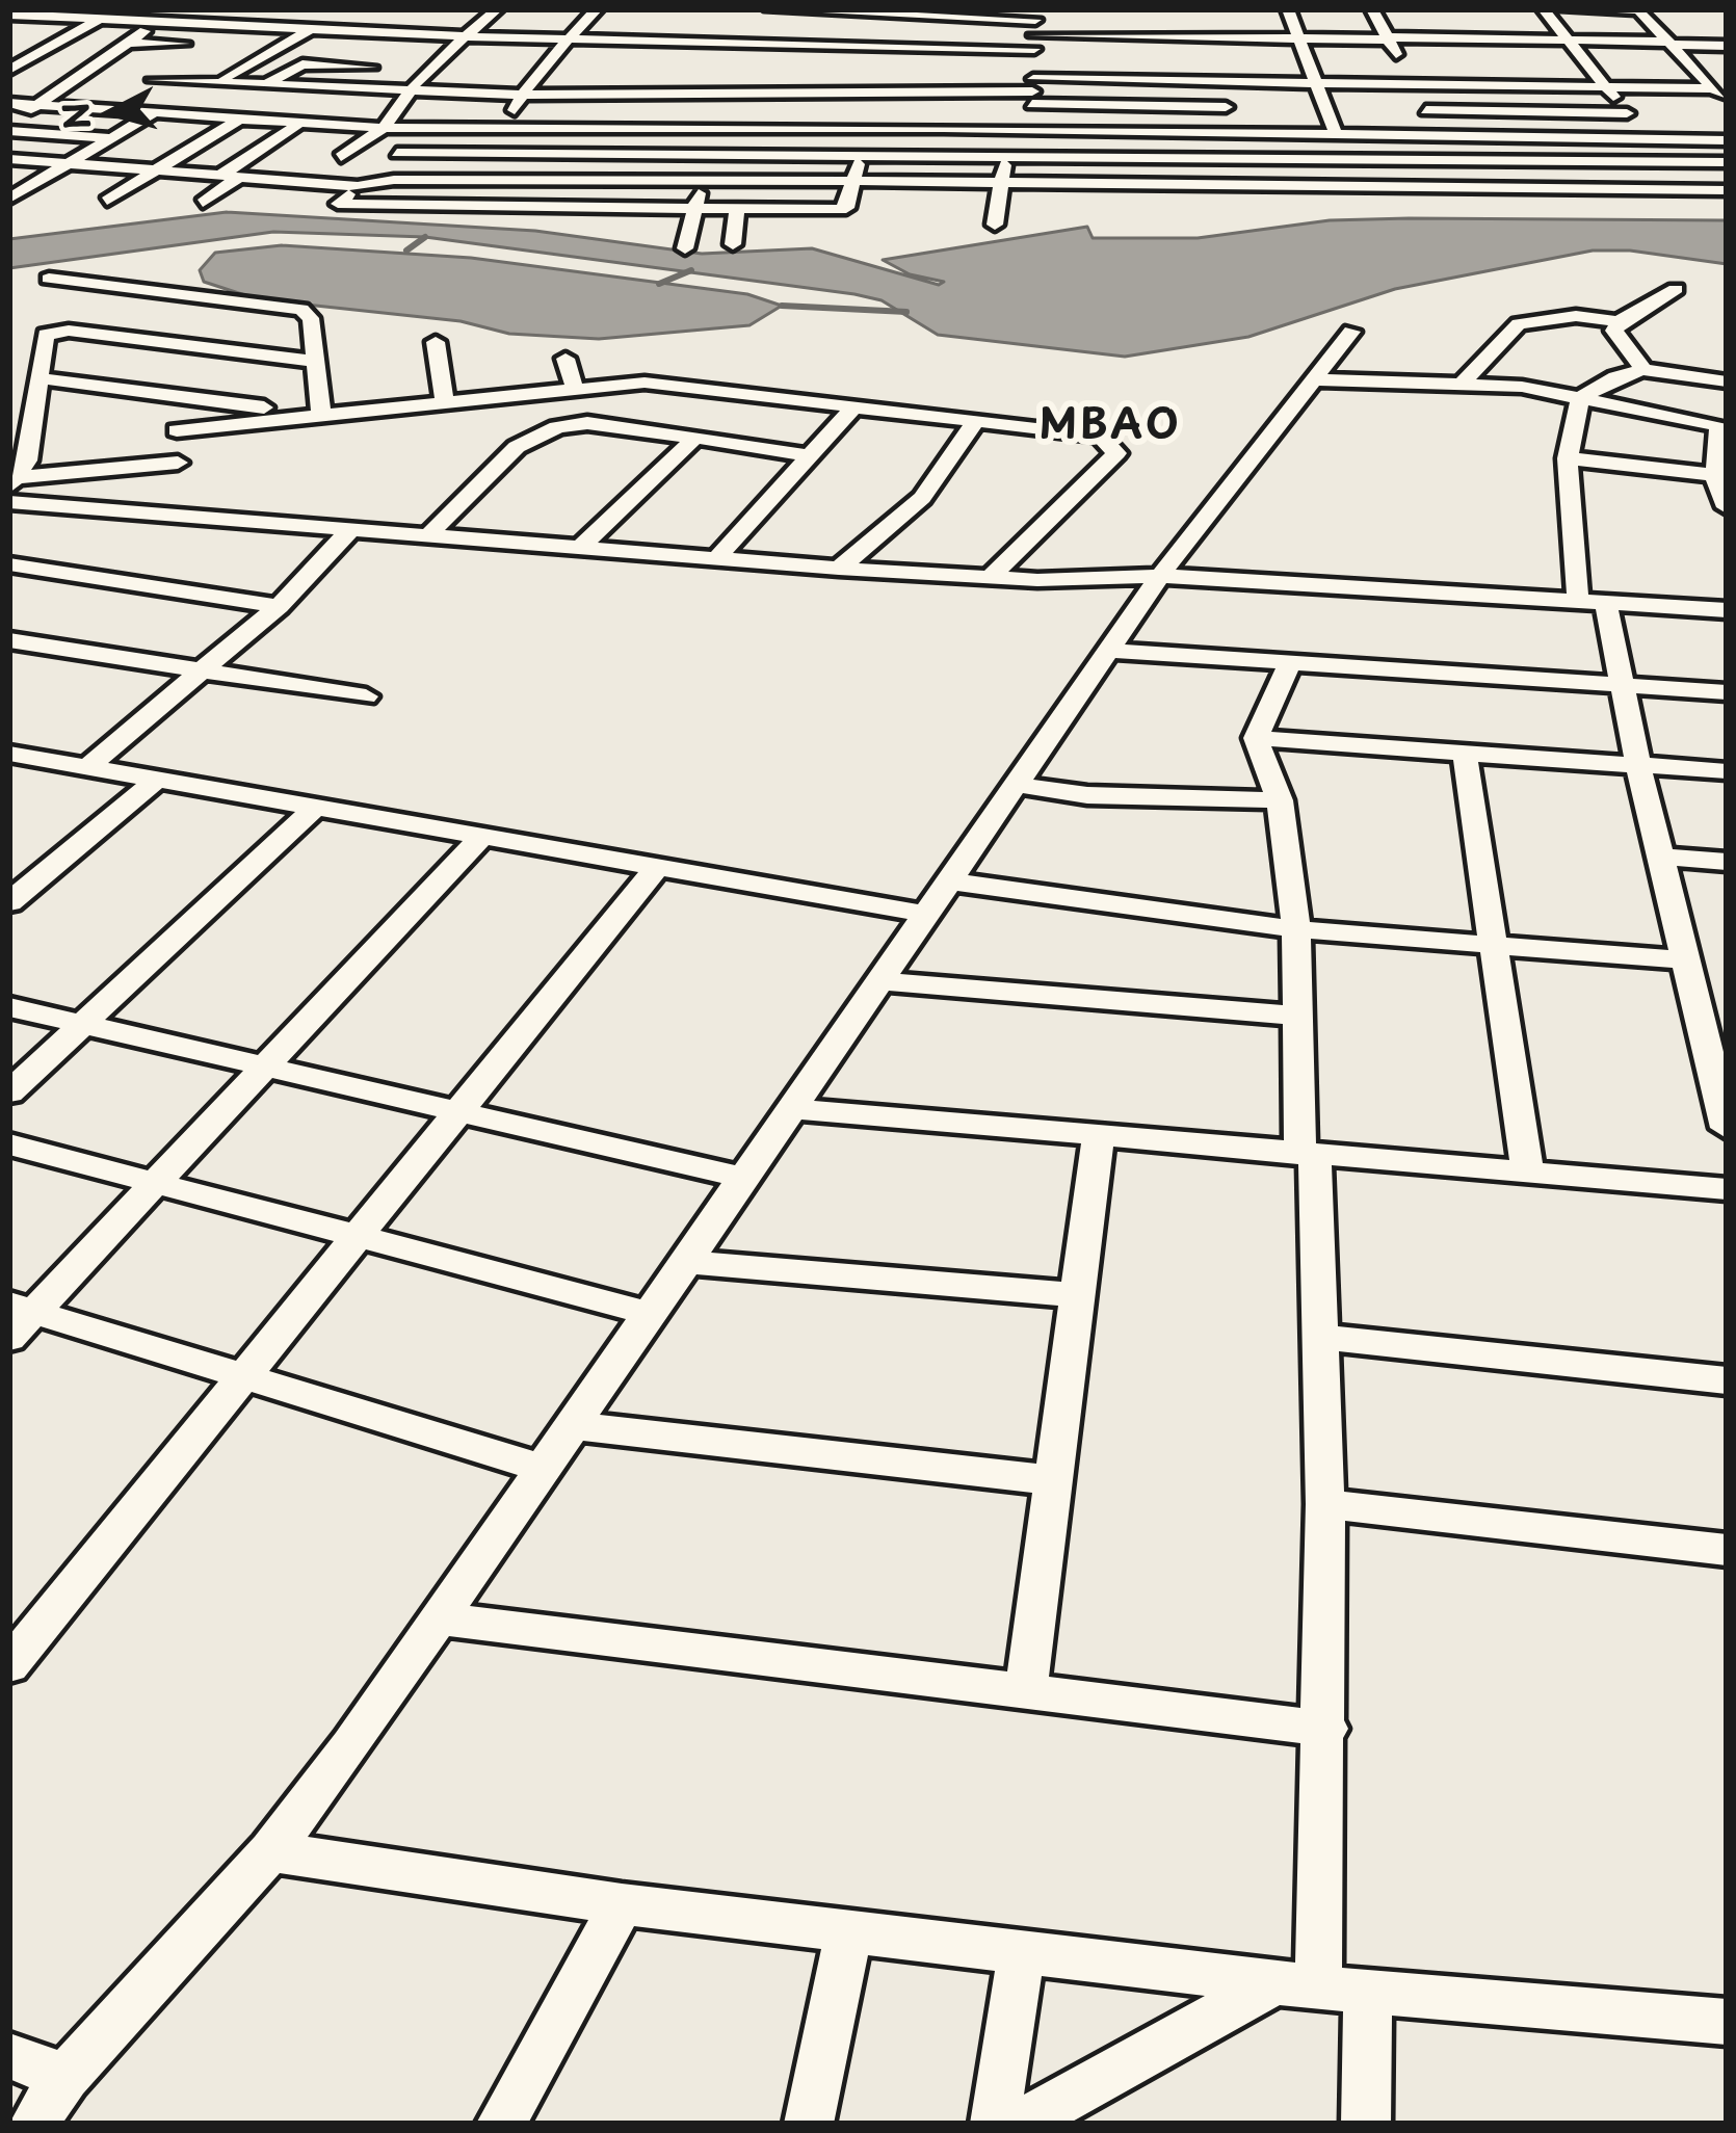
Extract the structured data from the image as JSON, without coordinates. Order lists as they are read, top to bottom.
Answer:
{
  "districts": ["MBAO"],
  "north": "left"
}
